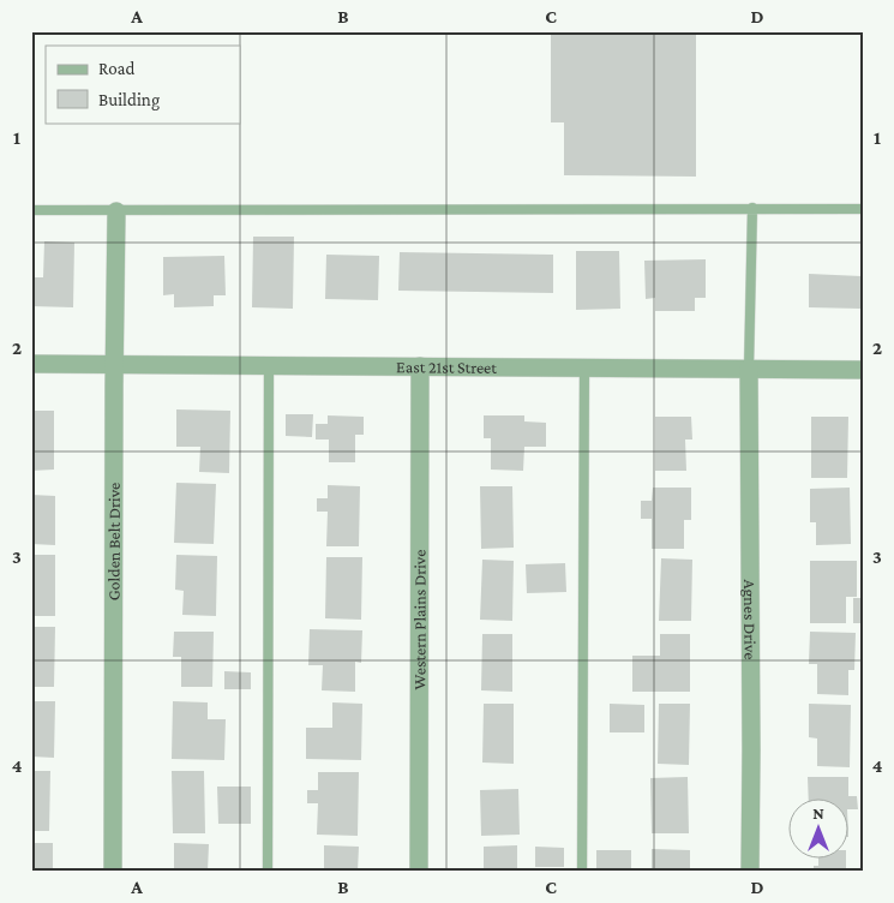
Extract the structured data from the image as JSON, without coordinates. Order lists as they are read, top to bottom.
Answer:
{
  "streets": {
    "street": [
      "East 21st Street",
      "Golden Belt Drive",
      "Western Plains Drive",
      "Agnes Drive"
    ]
  },
  "crossings": [
    ["East 21st Street", "Golden Belt Drive"],
    ["East 21st Street", "Western Plains Drive"],
    ["East 21st Street", "Agnes Drive"]
  ],
  "legend": ["Road", "Building"],
  "north": "top",
  "grid": {
    "columns": [
      "A",
      "B",
      "C",
      "D"
    ],
    "rows": [
      "1",
      "2",
      "3",
      "4"
    ]
  }
}
